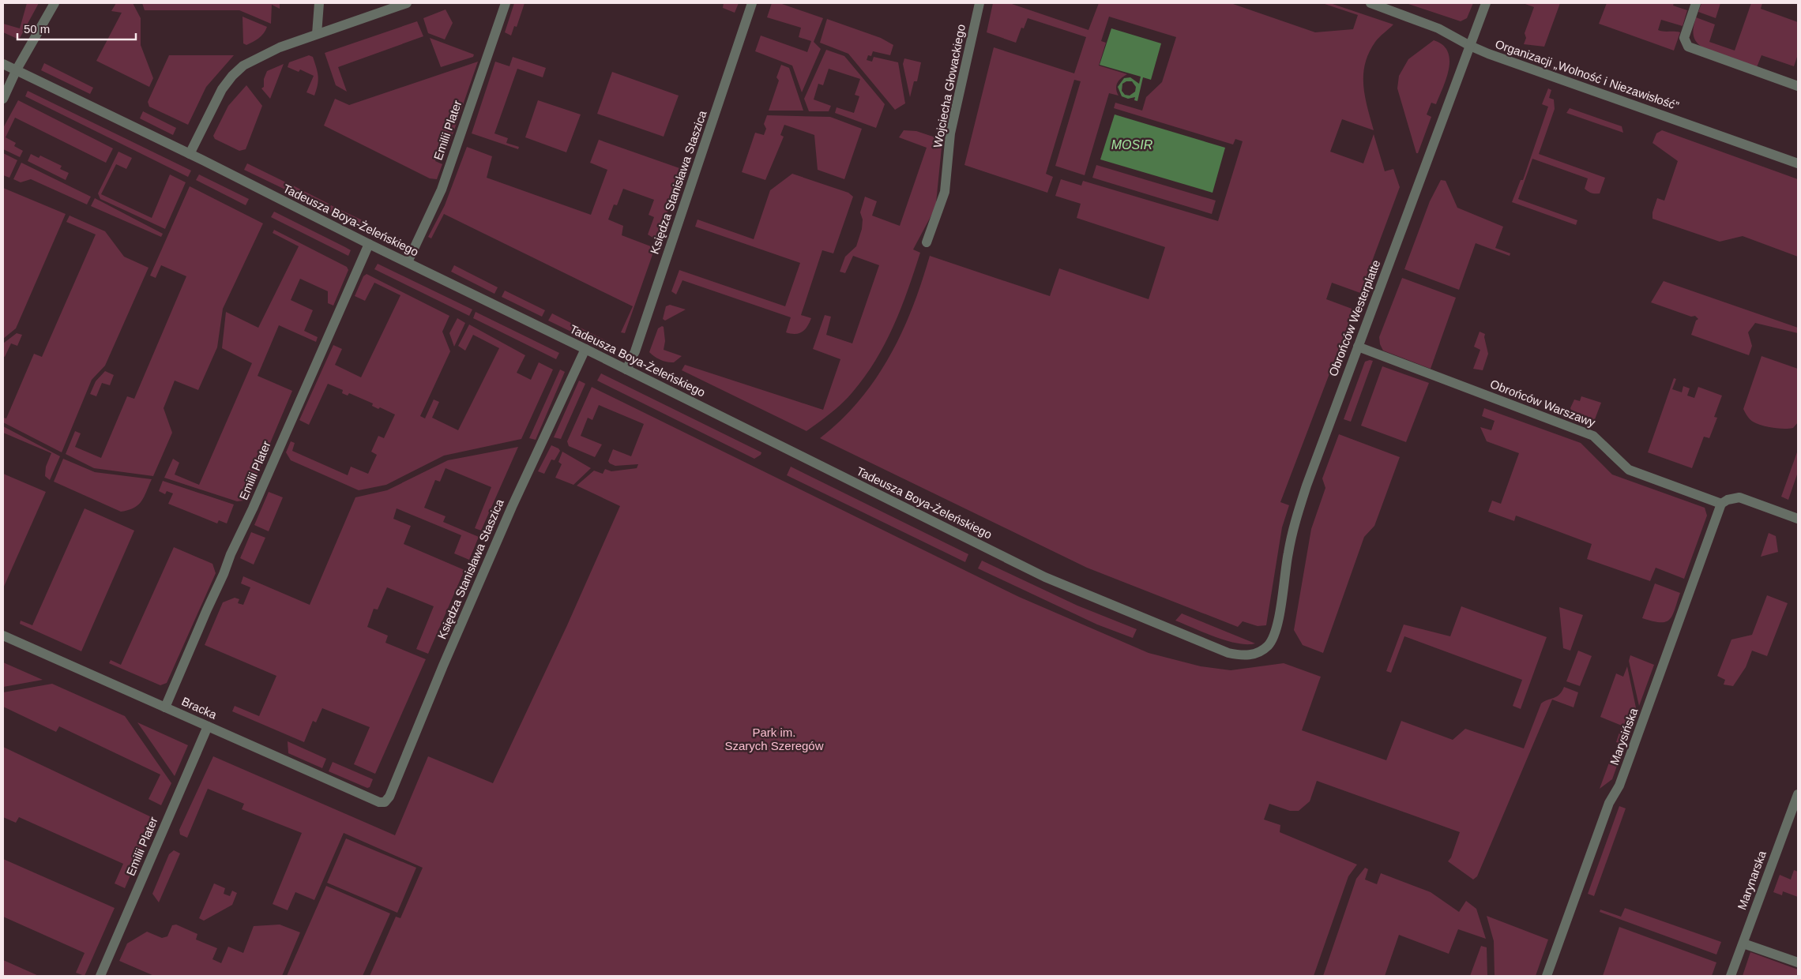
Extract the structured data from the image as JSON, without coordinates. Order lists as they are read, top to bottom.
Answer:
{
  "streets": {
    "street": [
      "Organizacji „Wolność i Niezawisłość”",
      "Wojciecha Głowackiego",
      "Emilii Plater",
      "Księdza Stanisława Staszica",
      "Tadeusza Boya-Żeleńskiego",
      "Obrońców Westerplatte",
      "Obrońców Warszawy",
      "Bracka",
      "Marysińska",
      "Marynarska"
    ]
  },
  "crossings": [
    ["Organizacji „Wolność i Niezawisłość”", "Obrońców Westerplatte"],
    ["Emilii Plater", "Tadeusza Boya-Żeleńskiego"],
    ["Emilii Plater", "Bracka"],
    ["Księdza Stanisława Staszica", "Tadeusza Boya-Żeleńskiego"],
    ["Księdza Stanisława Staszica", "Bracka"],
    ["Tadeusza Boya-Żeleńskiego", "Obrońców Westerplatte"],
    ["Obrońców Westerplatte", "Obrońców Warszawy"],
    ["Obrońców Warszawy", "Marysińska"]
  ],
  "water": ["MOSIR"],
  "parks": ["Park im. Szarych Szeregów"],
  "scale_bar": "50 m"
}
